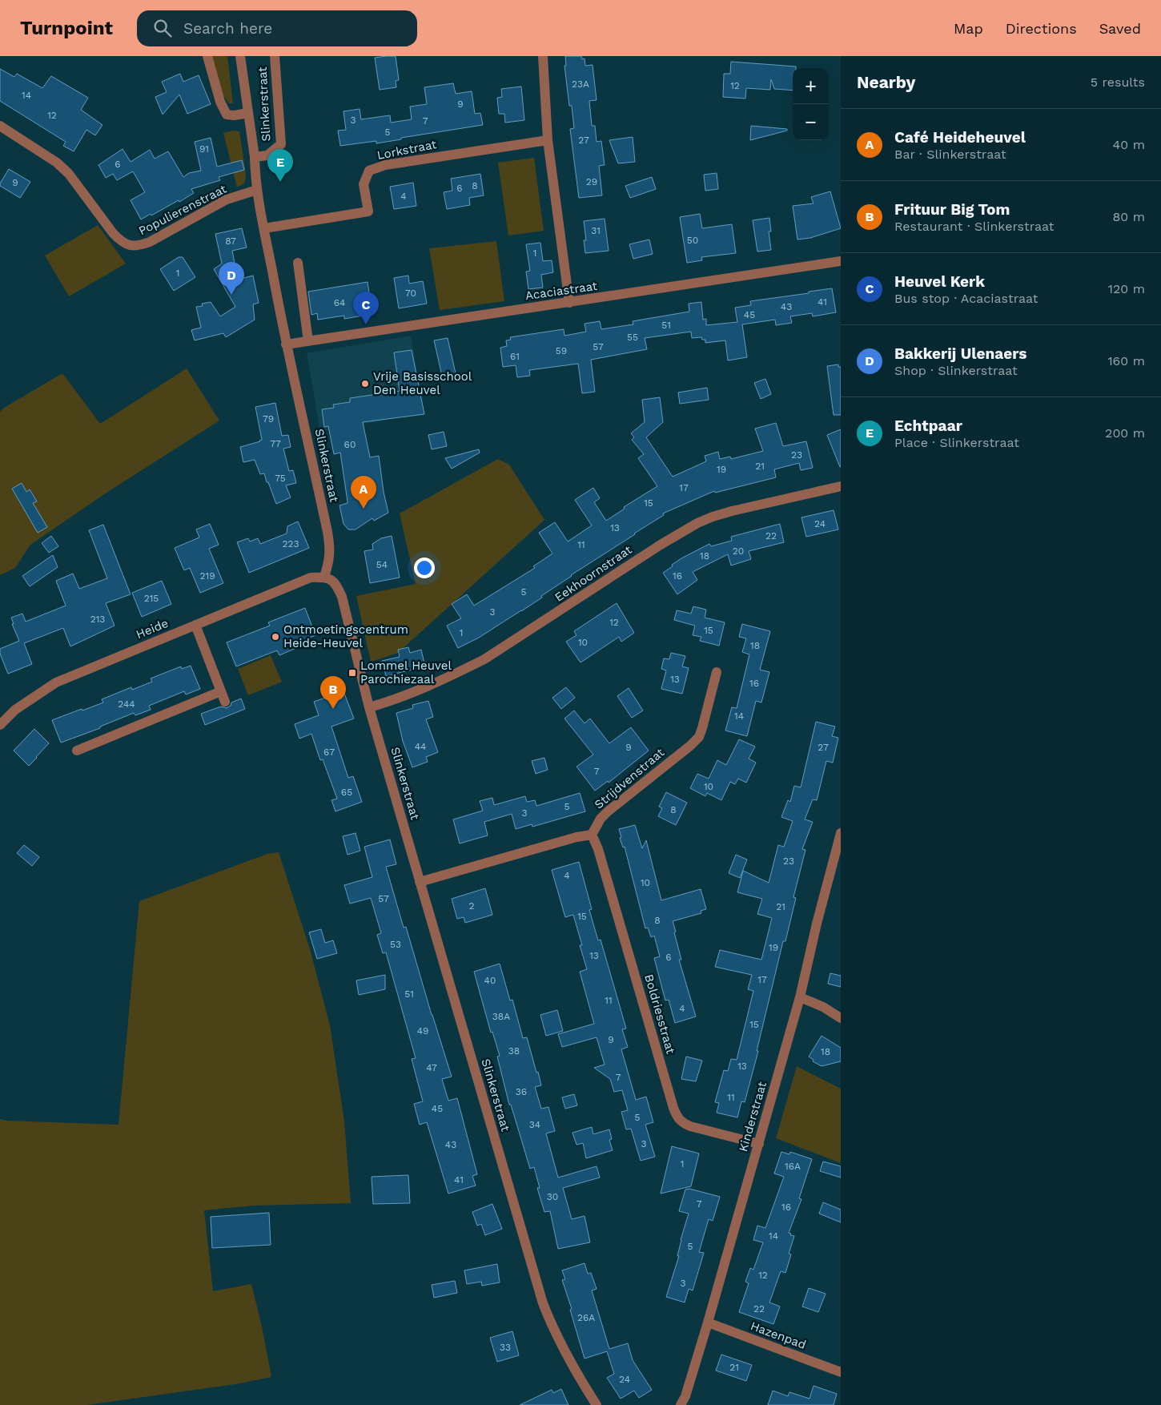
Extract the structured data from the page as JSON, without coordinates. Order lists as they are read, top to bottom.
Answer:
{
  "streets": {
    "street": [
      "Slinkerstraat",
      "Lorkstraat",
      "Populierenstraat",
      "Acaciastraat",
      "Eekhoornstraat",
      "Heide",
      "Strijdvenstraat",
      "Boldriesstraat",
      "Kinderstraat",
      "Hazenpad"
    ]
  },
  "crossings": [
    ["Slinkerstraat", "Lorkstraat"],
    ["Slinkerstraat", "Populierenstraat"],
    ["Slinkerstraat", "Acaciastraat"],
    ["Slinkerstraat", "Eekhoornstraat"],
    ["Slinkerstraat", "Heide"],
    ["Strijdvenstraat", "Boldriesstraat"],
    ["Boldriesstraat", "Kinderstraat"],
    ["Kinderstraat", "Hazenpad"]
  ],
  "places": {
    "other": ["Vrije Basisschool Den Heuvel", "Ontmoetingscentrum Heide-Heuvel"],
    "transit": ["Lommel Heuvel Parochiezaal"]
  },
  "house_numbers": [
    "23A",
    "12",
    "14",
    "9",
    "12",
    "3",
    "7",
    "5",
    "27",
    "91",
    "6",
    "29",
    "9",
    "8",
    "6",
    "4",
    "31",
    "50",
    "87",
    "1",
    "1",
    "70",
    "41",
    "64",
    "43",
    "45",
    "51",
    "55",
    "57",
    "59",
    "61",
    "79",
    "77",
    "60",
    "23",
    "21",
    "19",
    "75",
    "17",
    "15",
    "24",
    "13",
    "22",
    "223",
    "11",
    "20",
    "18",
    "54",
    "219",
    "16",
    "5",
    "215",
    "3",
    "213",
    "12",
    "15",
    "1",
    "10",
    "18",
    "13",
    "16",
    "244",
    "14",
    "44",
    "9",
    "27",
    "67",
    "7",
    "10",
    "65",
    "5",
    "8",
    "3",
    "23",
    "4",
    "10",
    "57",
    "2",
    "21",
    "15",
    "8",
    "53",
    "19",
    "13",
    "6",
    "17",
    "40",
    "51",
    "11",
    "4",
    "38A",
    "15",
    "49",
    "9",
    "38",
    "18",
    "13",
    "47",
    "7",
    "36",
    "11",
    "45",
    "5",
    "34",
    "3",
    "43",
    "1",
    "16A",
    "41",
    "30",
    "7",
    "16",
    "14",
    "5",
    "12",
    "3",
    "22",
    "26A",
    "33",
    "21",
    "24"
  ],
  "page": {
    "header": "Turnpoint",
    "search": "Search here",
    "nav": ["Map", "Directions", "Saved"],
    "heading": ["Nearby", "5 results"],
    "map_buttons": ["+", "−"],
    "list": [
      {
        "mark": "A",
        "name": "Café Heideheuvel",
        "note": "Bar · Slinkerstraat",
        "value": "40 m"
      },
      {
        "mark": "B",
        "name": "Frituur Big Tom",
        "note": "Restaurant · Slinkerstraat",
        "value": "80 m"
      },
      {
        "mark": "C",
        "name": "Heuvel Kerk",
        "note": "Bus stop · Acaciastraat",
        "value": "120 m"
      },
      {
        "mark": "D",
        "name": "Bakkerij Ulenaers",
        "note": "Shop · Slinkerstraat",
        "value": "160 m"
      },
      {
        "mark": "E",
        "name": "Echtpaar",
        "note": "Place · Slinkerstraat",
        "value": "200 m"
      }
    ],
    "pins": [
      "E",
      "D",
      "C",
      "A",
      "B"
    ]
  }
}
